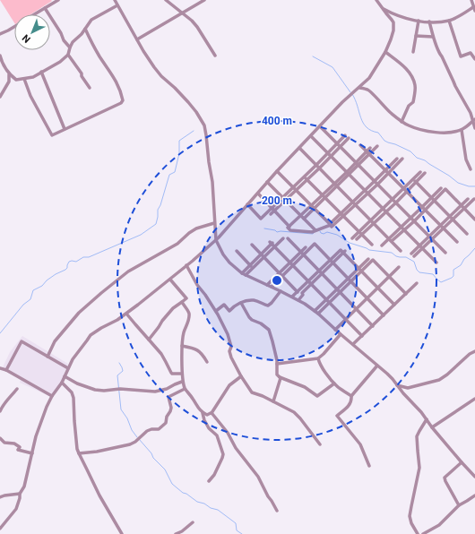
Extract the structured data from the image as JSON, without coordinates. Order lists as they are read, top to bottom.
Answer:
{
  "north": "bottom left",
  "rings": ["400 m", "200 m"]
}
